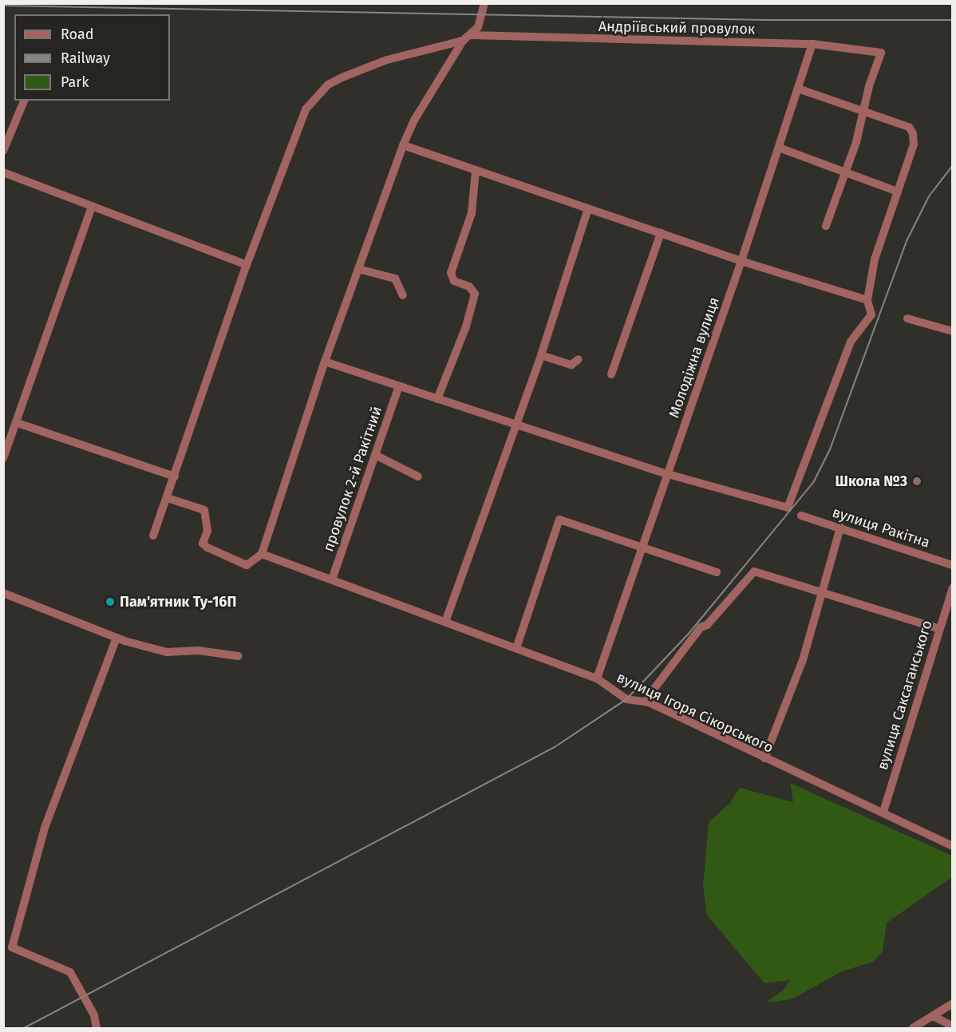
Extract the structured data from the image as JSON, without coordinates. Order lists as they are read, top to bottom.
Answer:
{
  "streets": {
    "street": [
      "Андріївський провулок",
      "Молодіжна вулиця",
      "провулок 2-й Ракітний",
      "вулиця Ракітна",
      "вулиця Саксаганського",
      "вулиця Ігоря Сікорського"
    ]
  },
  "crossings": [
    ["Андріївський провулок", "Молодіжна вулиця"],
    ["Молодіжна вулиця", "вулиця Ігоря Сікорського"],
    ["провулок 2-й Ракітний", "вулиця Ігоря Сікорського"],
    ["вулиця Саксаганського", "вулиця Ігоря Сікорського"]
  ],
  "places": ["Школа №3", "Пам'ятник Ту-16П"],
  "legend": ["Road", "Railway", "Park"]
}
